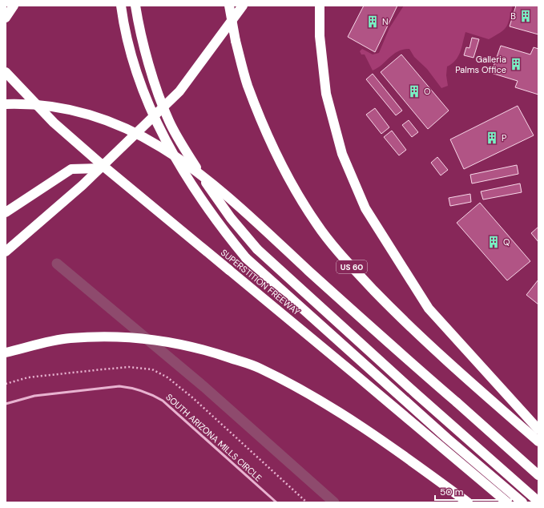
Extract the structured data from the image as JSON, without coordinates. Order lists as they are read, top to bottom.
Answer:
{
  "streets": {
    "highway": ["US 60", "SUPERSTITION FREEWAY"],
    "lane": ["SOUTH ARIZONA MILLS CIRCLE"]
  },
  "places": {
    "building": [
      "B",
      "N",
      "Galleria Palms Office",
      "O",
      "P",
      "Q"
    ]
  },
  "scale_bar": "50 m"
}
